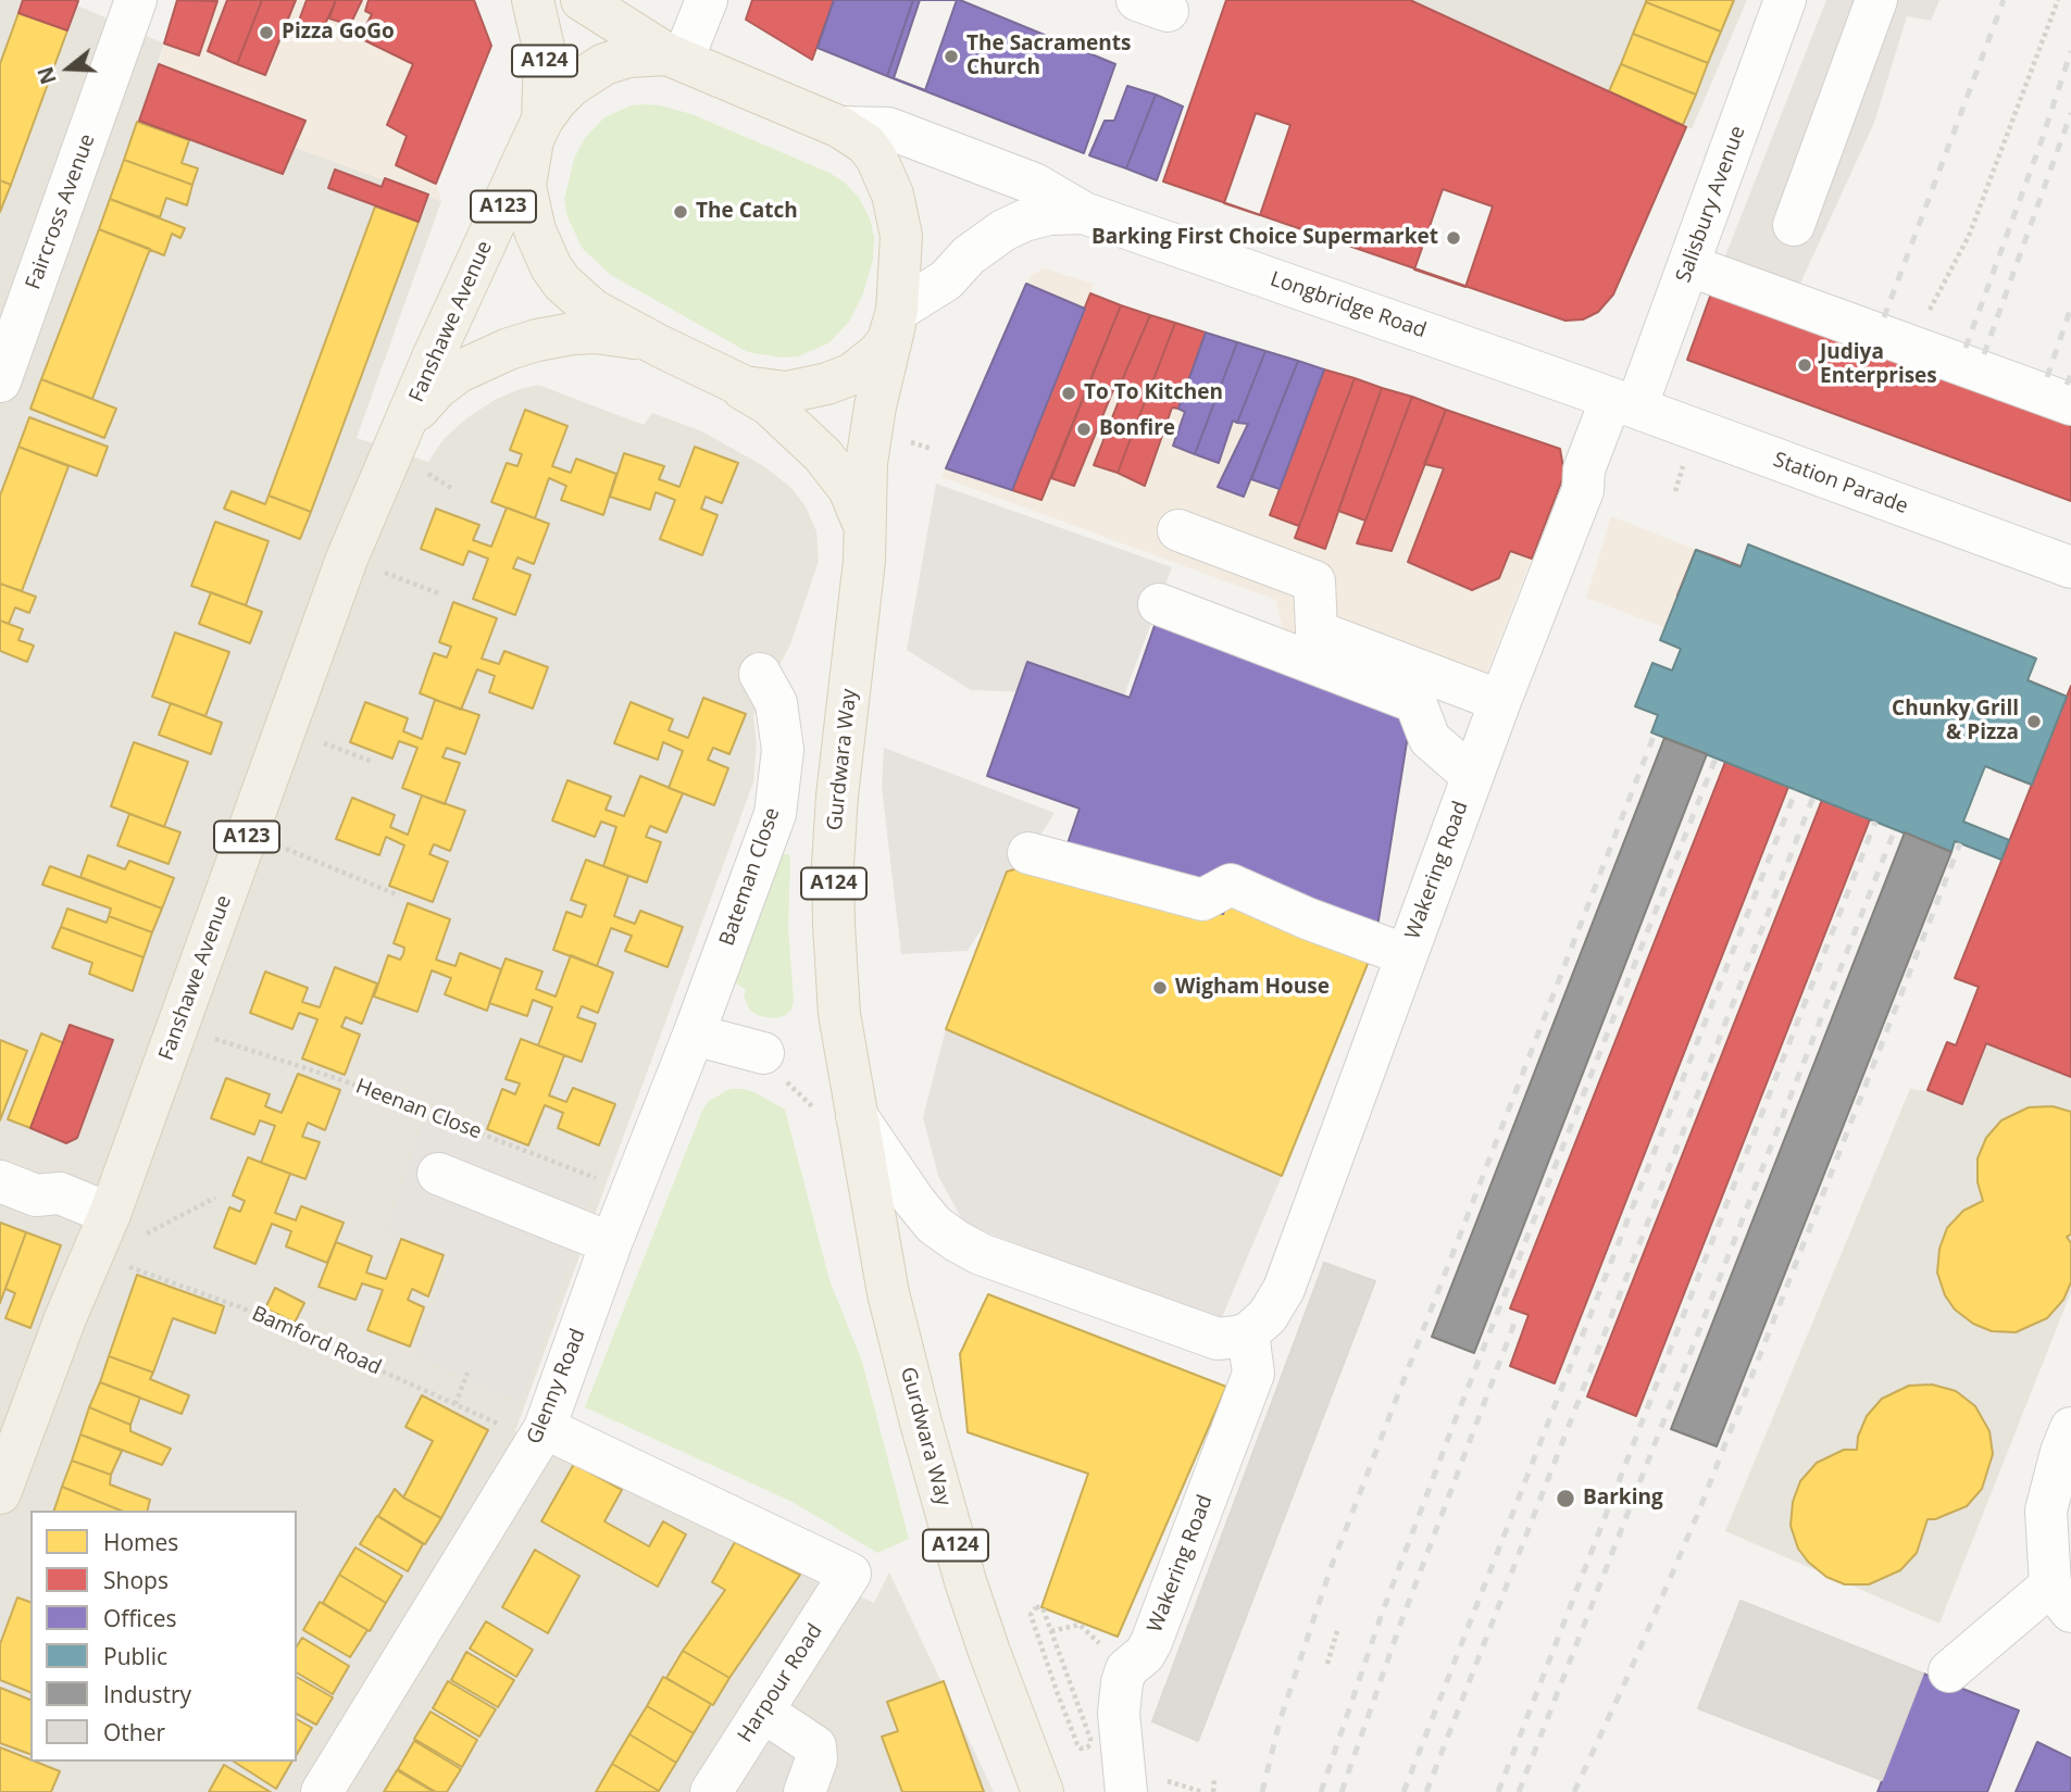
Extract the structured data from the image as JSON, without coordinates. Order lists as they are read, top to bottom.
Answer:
{
  "streets": {
    "main road": [
      "A124",
      "A123",
      "Fanshawe Avenue",
      "Gurdwara Way"
    ],
    "street": [
      "Salisbury Avenue",
      "Faircross Avenue",
      "Longbridge Road",
      "Station Parade",
      "Wakering Road",
      "Bateman Close",
      "Glenny Road",
      "Harpour Road"
    ],
    "path": ["Heenan Close", "Bamford Road"]
  },
  "crossings": [
    ["A124", "Fanshawe Avenue"],
    ["Salisbury Avenue", "Longbridge Road"],
    ["Salisbury Avenue", "Station Parade"],
    ["Salisbury Avenue", "Wakering Road"],
    ["Longbridge Road", "Station Parade"],
    ["Longbridge Road", "Gurdwara Way"],
    ["Longbridge Road", "Wakering Road"],
    ["Station Parade", "Wakering Road"],
    ["Gurdwara Way", "Wakering Road"],
    ["Bateman Close", "Glenny Road"],
    ["Heenan Close", "Glenny Road"],
    ["Bamford Road", "Glenny Road"],
    ["Bamford Road", "Harpour Road"],
    ["Glenny Road", "Harpour Road"]
  ],
  "places": [
    "Pizza GoGo",
    "The Sacraments Church",
    "The Catch",
    "Barking First Choice Supermarket",
    "Judiya Enterprises",
    "To To Kitchen",
    "Bonfire",
    "Chunky Grill & Pizza",
    "Wigham House",
    "Barking"
  ],
  "legend": [
    "Homes",
    "Shops",
    "Offices",
    "Public",
    "Industry",
    "Other"
  ],
  "north": "left"
}
